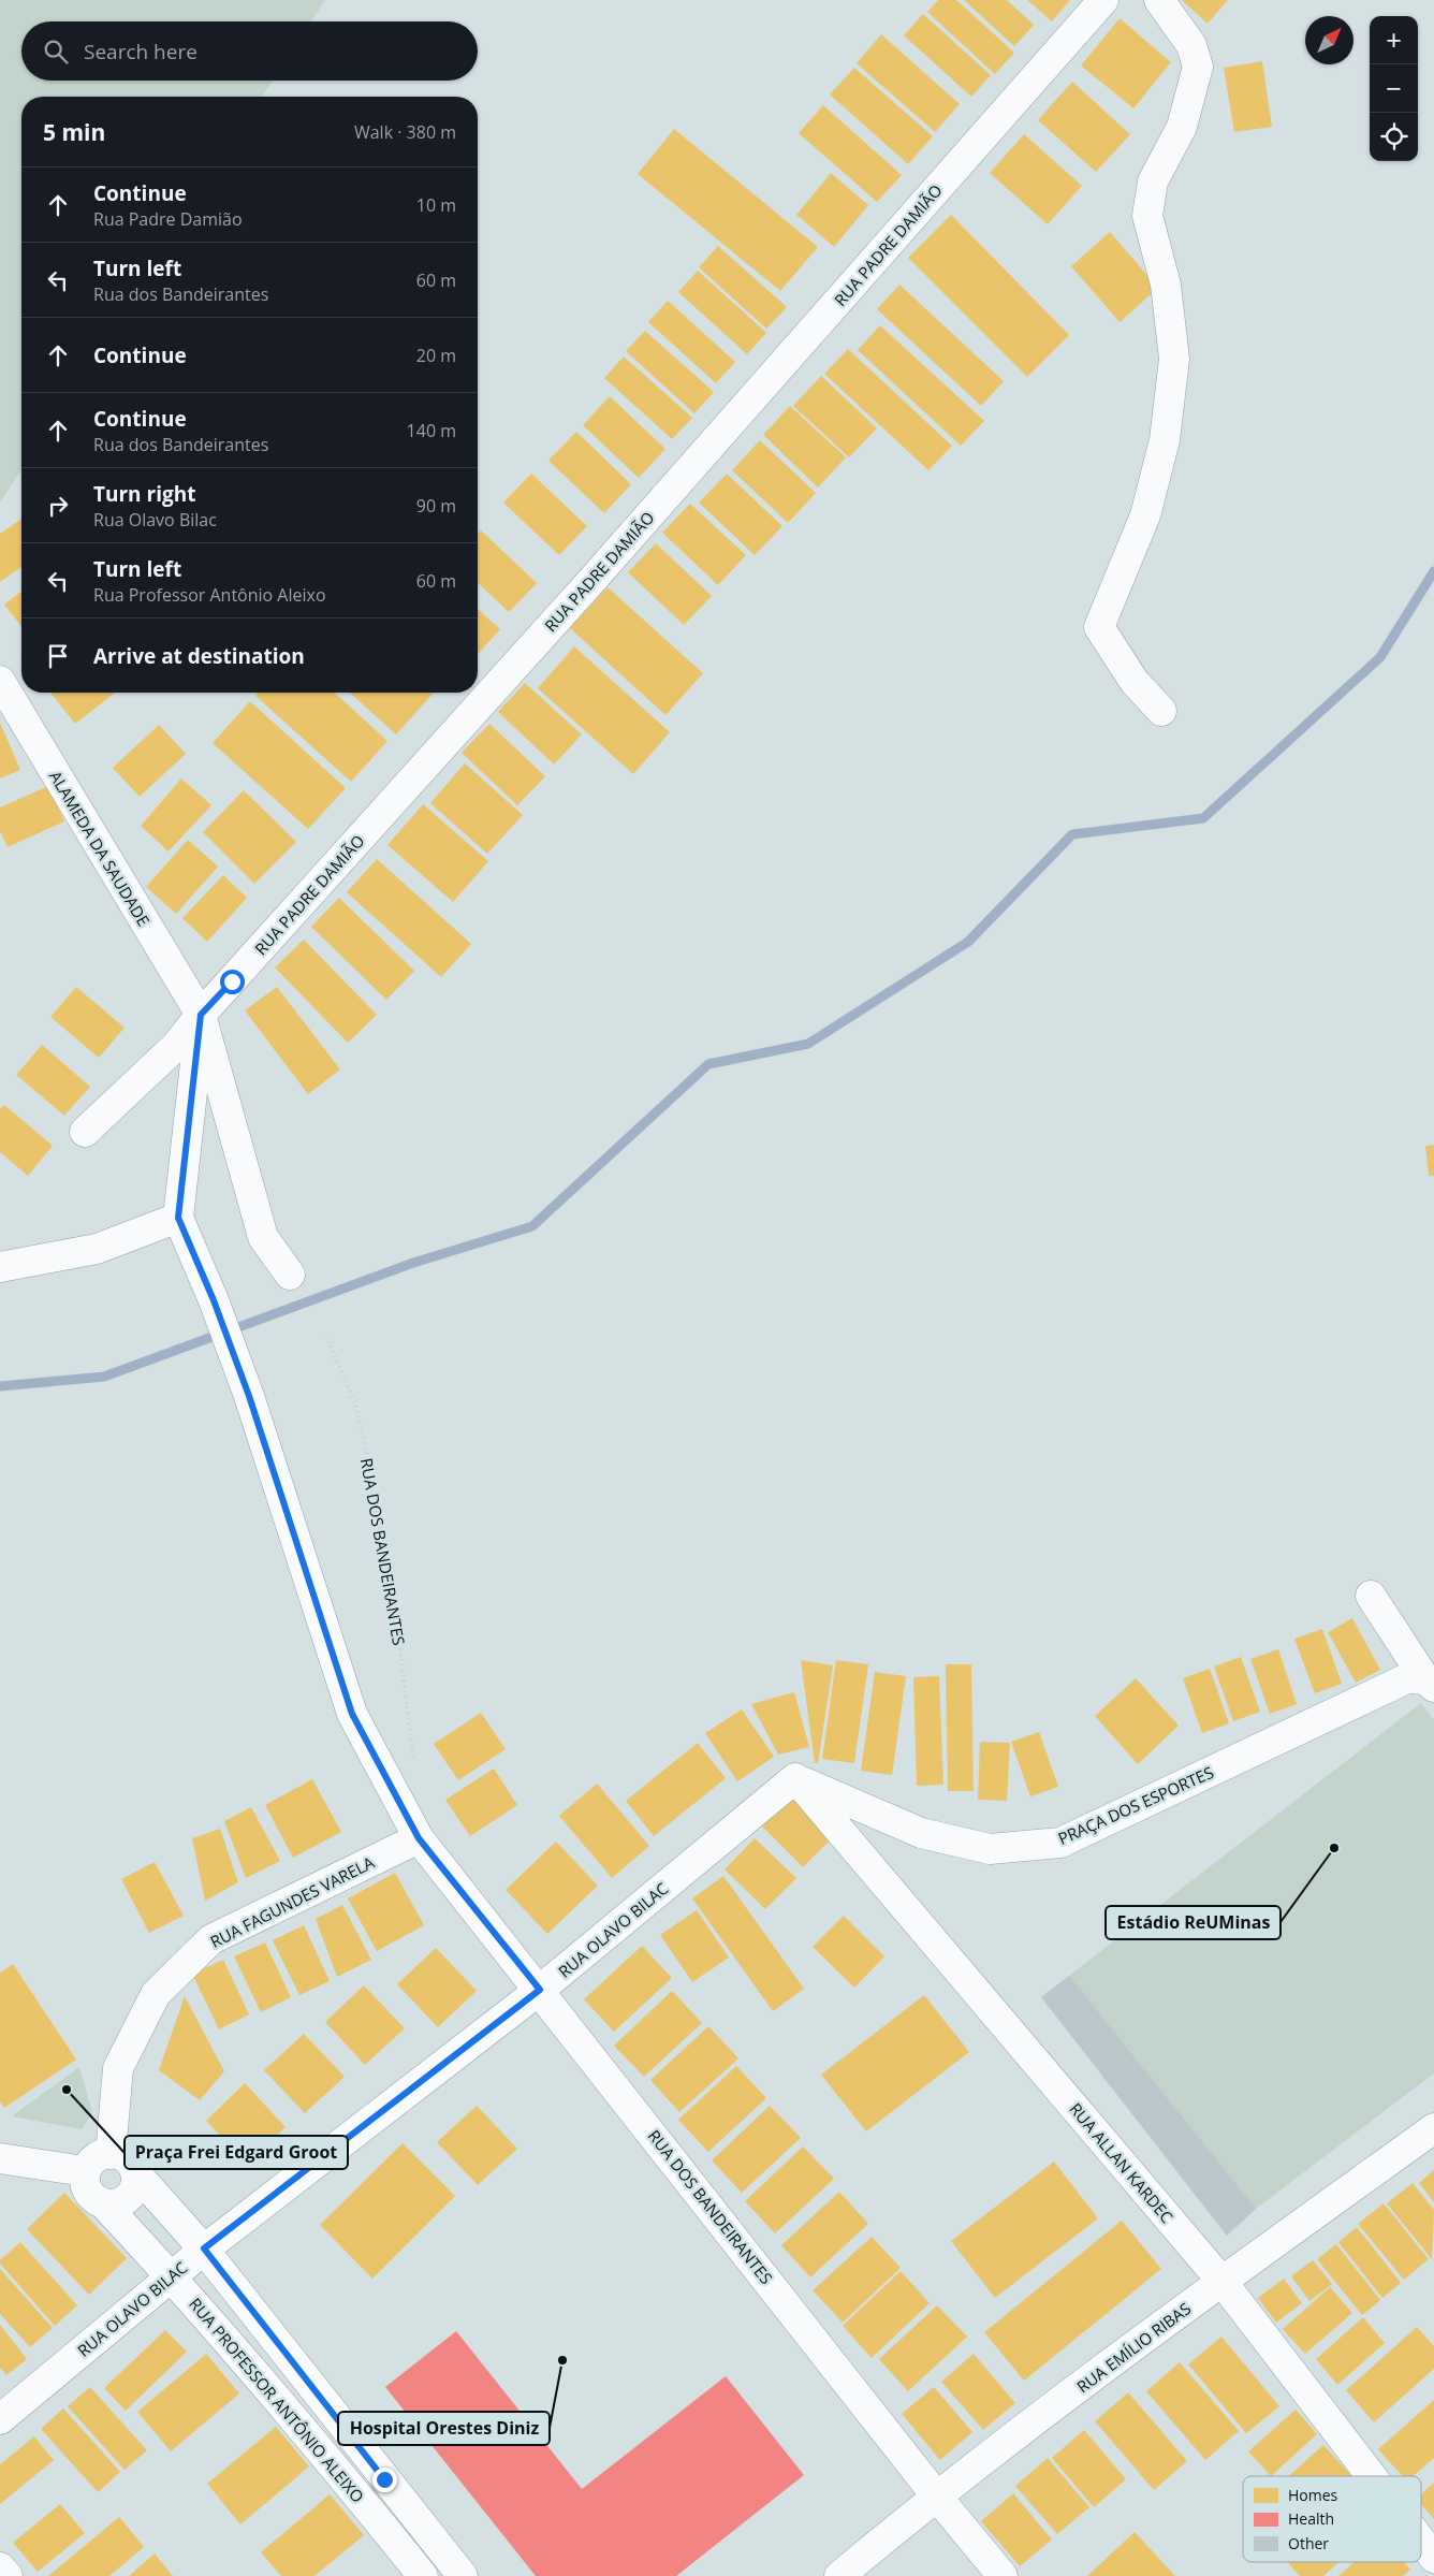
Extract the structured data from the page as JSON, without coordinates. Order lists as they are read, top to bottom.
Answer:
{
  "streets": {
    "street": [
      "RUA PADRE DAMIÃO",
      "ALAMEDA DA SAUDADE",
      "RUA DOS BANDEIRANTES",
      "PRAÇA DOS ESPORTES",
      "RUA FAGUNDES VARELA",
      "RUA OLAVO BILAC",
      "RUA ALLAN KARDEC",
      "RUA EMÍLIO RIBAS",
      "RUA PROFESSOR ANTÔNIO ALEIXO"
    ]
  },
  "crossings": [
    ["RUA PADRE DAMIÃO", "ALAMEDA DA SAUDADE"],
    ["RUA DOS BANDEIRANTES", "RUA FAGUNDES VARELA"],
    ["RUA DOS BANDEIRANTES", "RUA OLAVO BILAC"],
    ["RUA DOS BANDEIRANTES", "RUA EMÍLIO RIBAS"],
    ["PRAÇA DOS ESPORTES", "RUA OLAVO BILAC"],
    ["PRAÇA DOS ESPORTES", "RUA ALLAN KARDEC"],
    ["RUA FAGUNDES VARELA", "RUA PROFESSOR ANTÔNIO ALEIXO"],
    ["RUA OLAVO BILAC", "RUA ALLAN KARDEC"],
    ["RUA OLAVO BILAC", "RUA PROFESSOR ANTÔNIO ALEIXO"],
    ["RUA ALLAN KARDEC", "RUA EMÍLIO RIBAS"]
  ],
  "places": ["Estádio ReUMinas", "Praça Frei Edgard Groot", "Hospital Orestes Diniz"],
  "legend": ["Homes", "Health", "Other"],
  "north": "top right",
  "page": {
    "map_buttons": ["+", "−"],
    "search": "Search here",
    "heading": ["5 min", "Walk · 380 m"],
    "list": [
      ["Continue", "Rua Padre Damião", "10 m"],
      ["Turn left", "Rua dos Bandeirantes", "60 m"],
      ["Continue", "20 m"],
      ["Continue", "Rua dos Bandeirantes", "140 m"],
      ["Turn right", "Rua Olavo Bilac", "90 m"],
      ["Turn left", "Rua Professor Antônio Aleixo", "60 m"],
      "Arrive at destination"
    ]
  }
}
